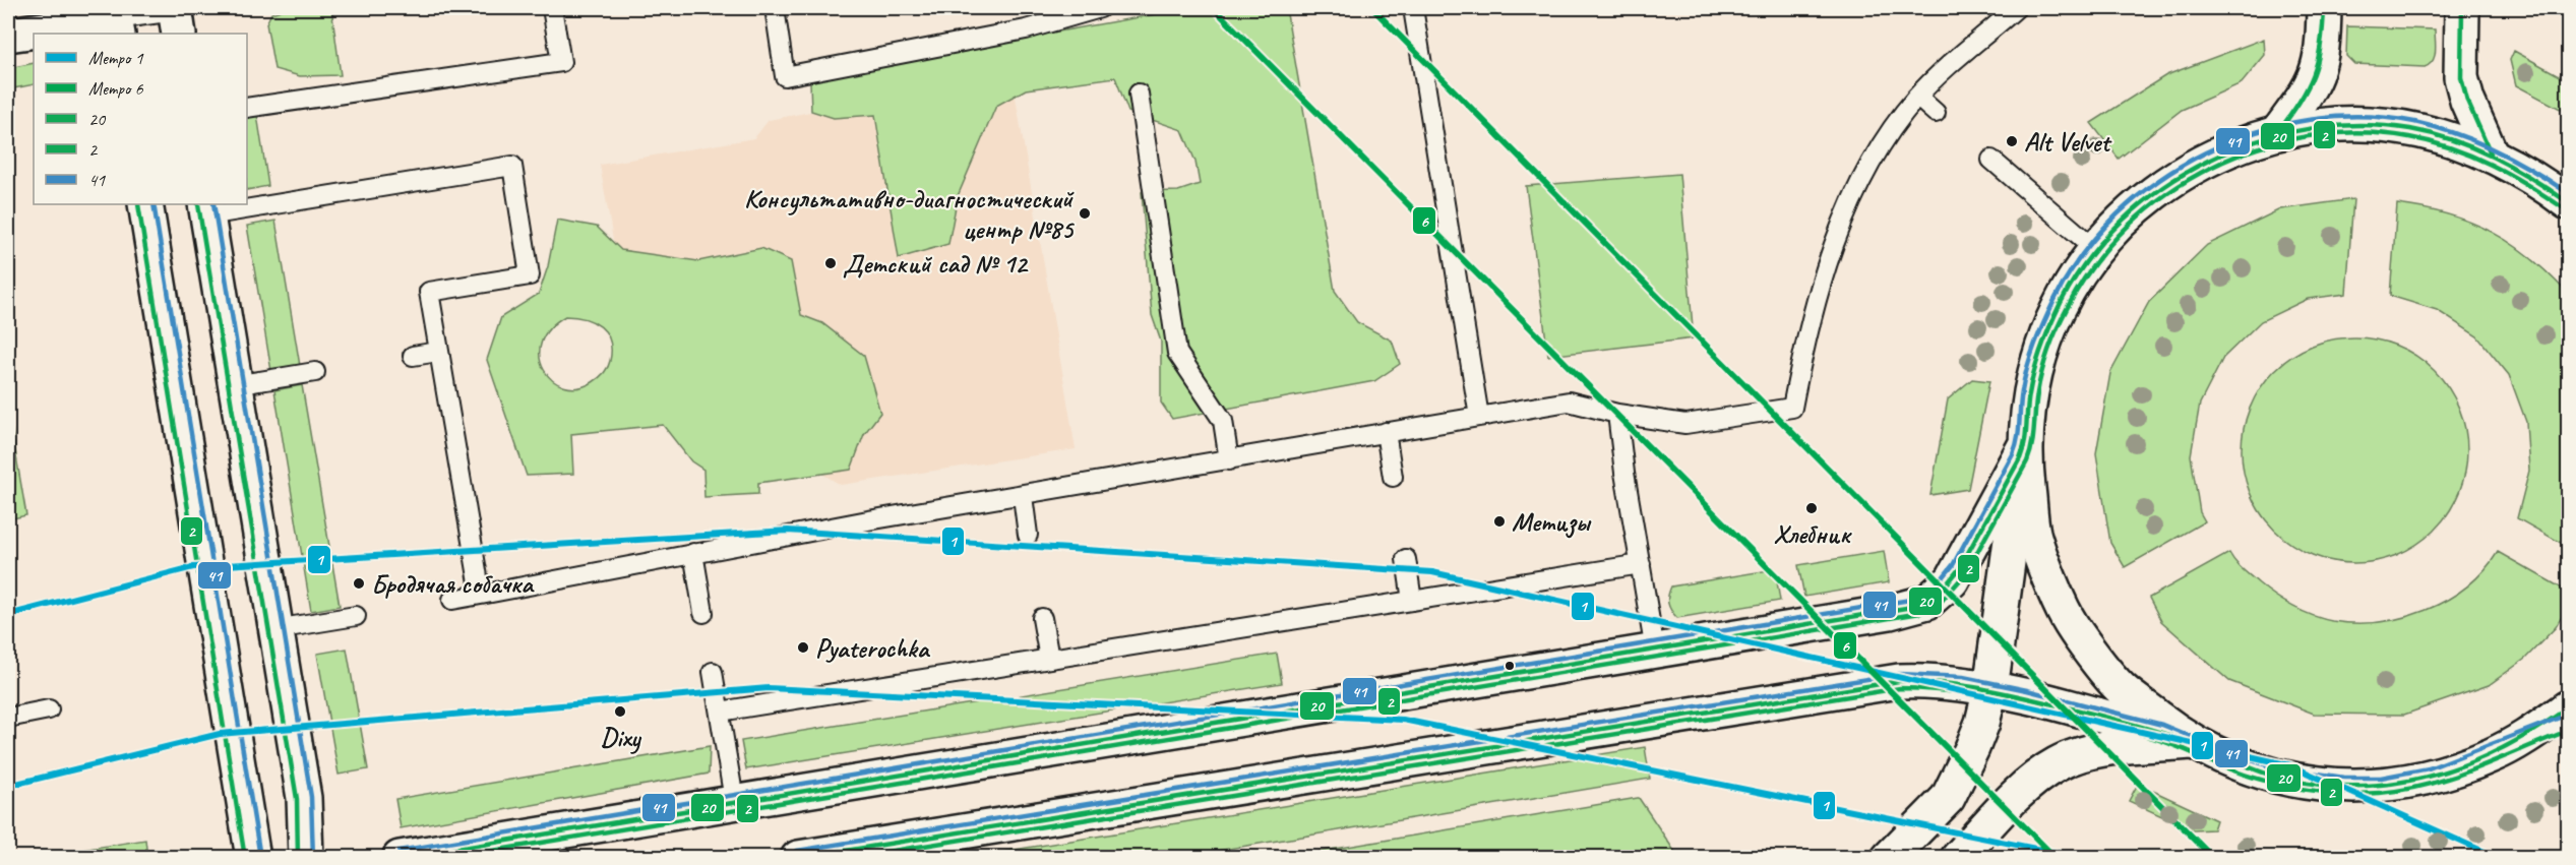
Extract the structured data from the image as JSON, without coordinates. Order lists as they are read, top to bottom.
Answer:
{
  "places": [
    "Alt Velvet",
    "Консультативно-диагностический центр №85",
    "Детский сад № 12",
    "Хлебник",
    "Метизы",
    "Бродячая собачка",
    "Pyaterochka",
    "Dixy"
  ],
  "lines": [
    "metro line 6",
    "transit line 20",
    "transit line 41",
    "transit line 2",
    "metro line 1"
  ],
  "legend": [
    "Метро 1",
    "Метро 6",
    "20",
    "2",
    "41"
  ]
}
